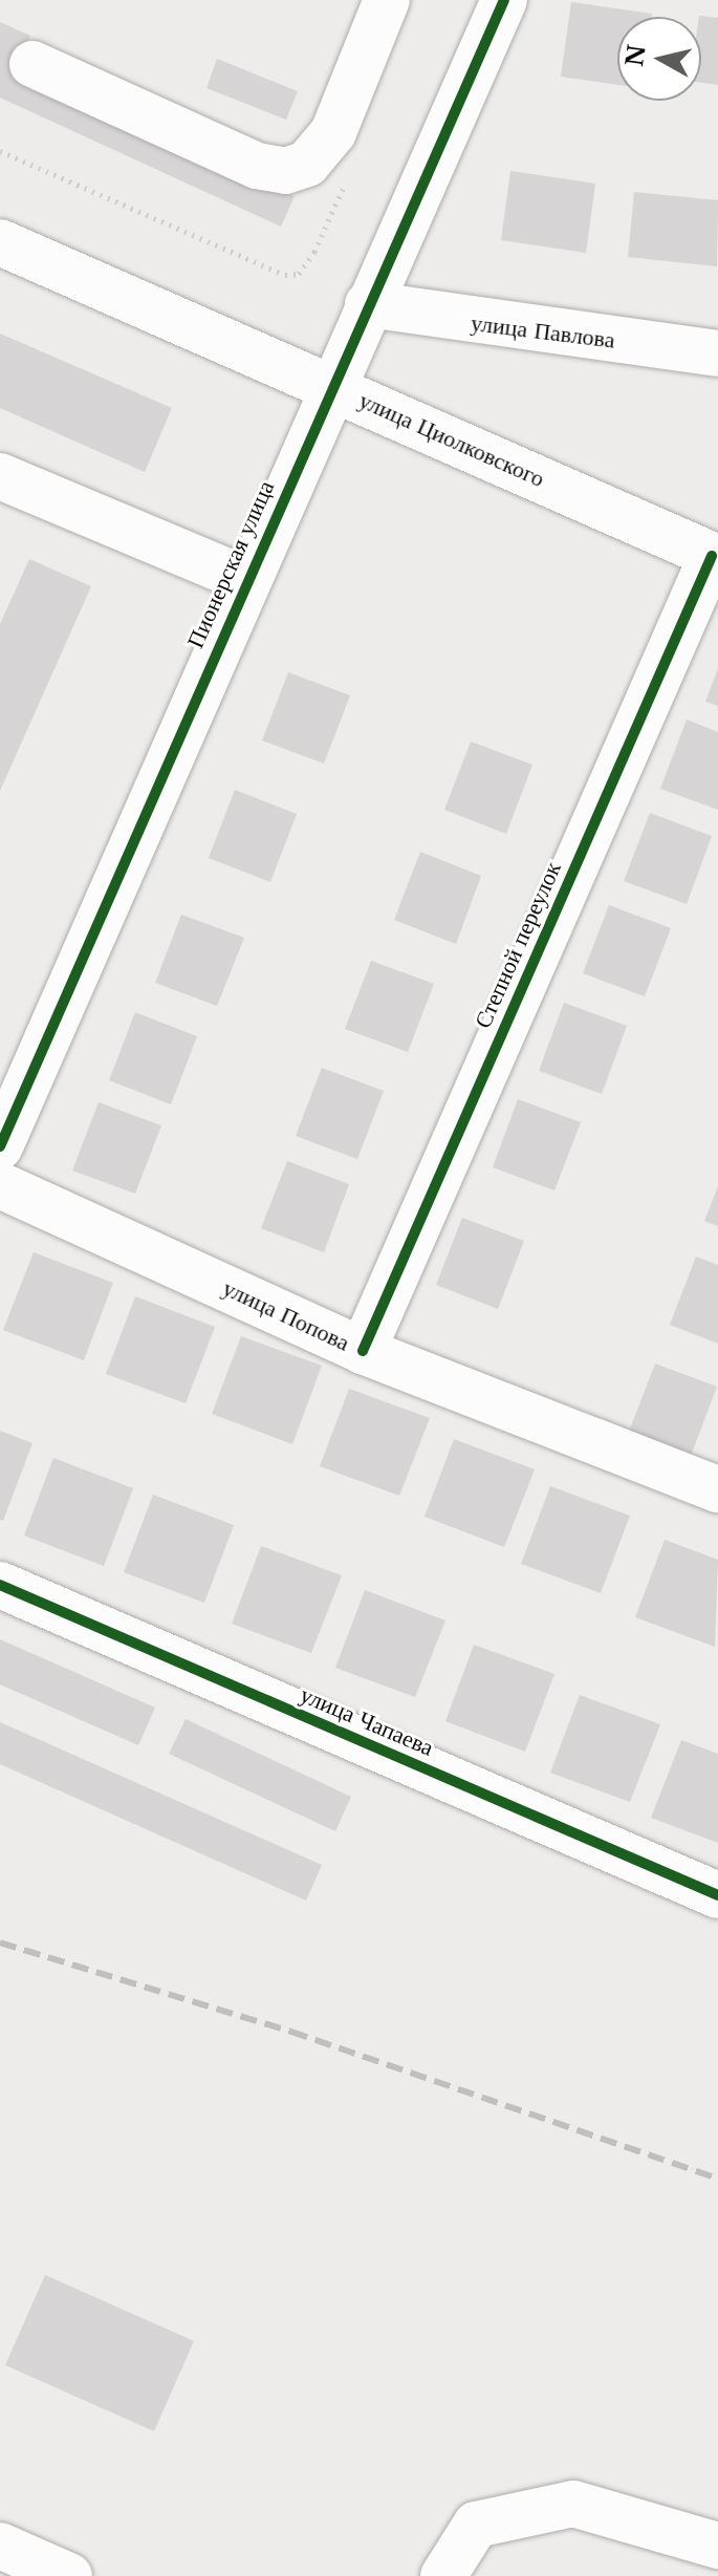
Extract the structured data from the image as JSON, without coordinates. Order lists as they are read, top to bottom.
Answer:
{
  "streets": {
    "street": [
      "улица Павлова",
      "улица Циолковского",
      "Пионерская улица",
      "Степной переулок",
      "улица Попова",
      "улица Чапаева"
    ]
  },
  "crossings": [
    ["улица Павлова", "Пионерская улица"],
    ["улица Циолковского", "Пионерская улица"],
    ["улица Циолковского", "Степной переулок"],
    ["Степной переулок", "улица Попова"]
  ],
  "north": "left"
}
